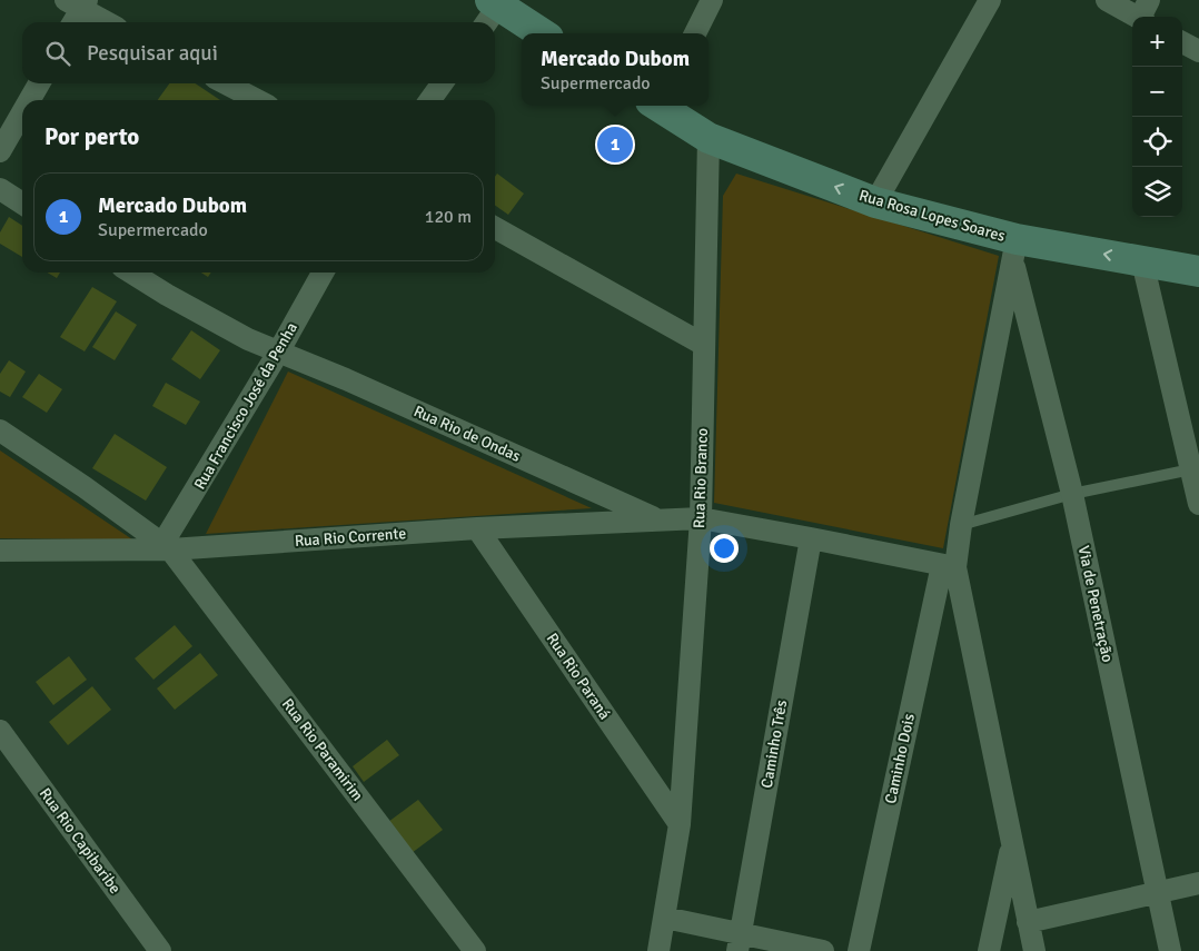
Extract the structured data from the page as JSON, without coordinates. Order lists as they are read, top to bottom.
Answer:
{
  "streets": {
    "street": [
      "Rua Rosa Lopes Soares",
      "Rua Francisco José da Penha",
      "Rua Rio de Ondas",
      "Rua Rio Branco",
      "Rua Rio Corrente",
      "Via de Penetração",
      "Rua Rio Paraná",
      "Caminho Três",
      "Rua Rio Paramirim",
      "Caminho Dois",
      "Rua Rio Capibaribe"
    ]
  },
  "crossings": [
    ["Rua Rosa Lopes Soares", "Rua Rio Branco"],
    ["Rua Rosa Lopes Soares", "Via de Penetração"],
    ["Rua Francisco José da Penha", "Rua Rio de Ondas"],
    ["Rua Francisco José da Penha", "Rua Rio Corrente"],
    ["Rua Francisco José da Penha", "Rua Rio Paramirim"],
    ["Rua Rio de Ondas", "Rua Rio Corrente"],
    ["Rua Rio Branco", "Rua Rio Corrente"],
    ["Rua Rio Branco", "Rua Rio Paraná"],
    ["Rua Rio Corrente", "Rua Rio Paraná"],
    ["Rua Rio Corrente", "Caminho Três"],
    ["Rua Rio Corrente", "Rua Rio Paramirim"],
    ["Rua Rio Corrente", "Caminho Dois"]
  ],
  "page": {
    "map_buttons": ["+", "−"],
    "search": "Pesquisar aqui",
    "popup": ["Mercado Dubom", "Supermercado"],
    "heading": "Por perto",
    "pins": "1",
    "list": [
      {
        "mark": "1",
        "name": "Mercado Dubom",
        "note": "Supermercado",
        "value": "120 m"
      }
    ]
  }
}
